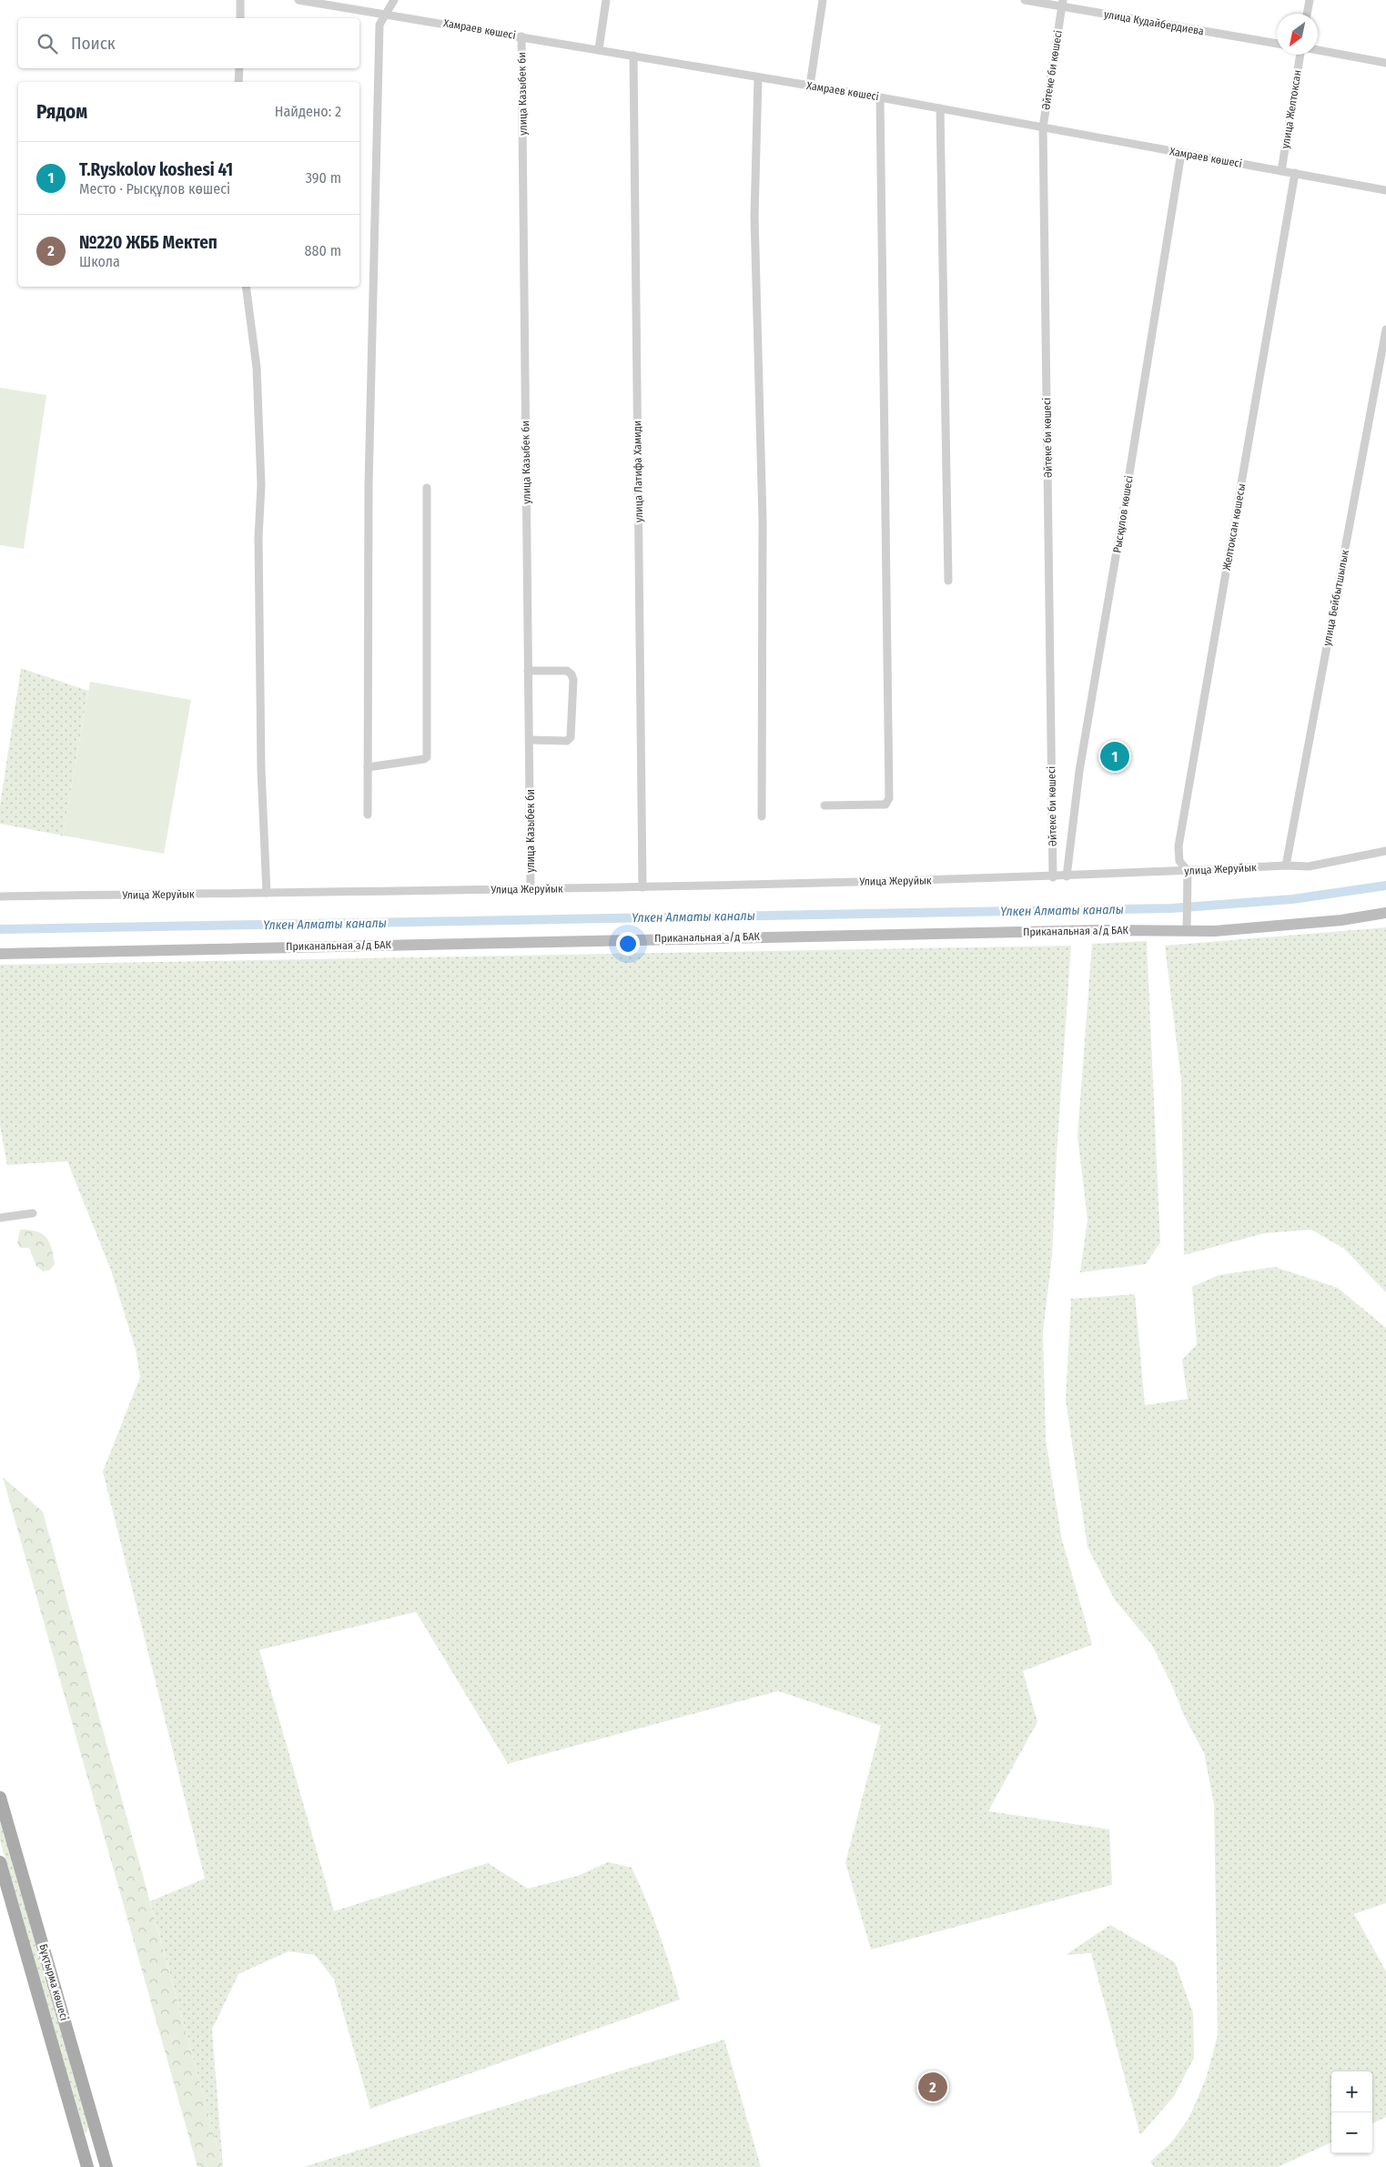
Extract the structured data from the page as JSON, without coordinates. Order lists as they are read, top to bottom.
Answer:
{
  "streets": {
    "main road": ["Бұқтырма көшесі"],
    "street": [
      "улица Кудайбердиева",
      "Хамраев көшесі",
      "Әйтеке би көшесі",
      "улица Казыбек би",
      "улица Желтоксан",
      "улица Латифа Хамиди",
      "Рысқұлов көшесі",
      "Желтоксан көшесы",
      "улица Бейбытшылык",
      "улица Жеруйык",
      "Улица Жеруйык",
      "Приканальная а/д БАК"
    ]
  },
  "crossings": [
    ["улица Кудайбердиева", "Әйтеке би көшесі"],
    ["Хамраев көшесі", "Әйтеке би көшесі"],
    ["Хамраев көшесі", "улица Казыбек би"],
    ["Хамраев көшесі", "улица Желтоксан"],
    ["Хамраев көшесі", "улица Латифа Хамиди"],
    ["Хамраев көшесі", "Рысқұлов көшесі"],
    ["Хамраев көшесі", "Желтоксан көшесы"],
    ["Әйтеке би көшесі", "улица Жеруйык"],
    ["Әйтеке би көшесі", "Улица Жеруйык"],
    ["улица Казыбек би", "Улица Жеруйык"],
    ["улица Латифа Хамиди", "Улица Жеруйык"],
    ["Рысқұлов көшесі", "улица Жеруйык"],
    ["Желтоксан көшесы", "улица Жеруйык"],
    ["улица Бейбытшылык", "улица Жеруйык"],
    ["улица Жеруйык", "Улица Жеруйык"]
  ],
  "water": ["Үлкен Алматы каналы"],
  "north": "bottom left",
  "page": {
    "search": "Поиск",
    "heading": ["Рядом", "Найдено: 2"],
    "list": [
      {
        "mark": "1",
        "name": "T.Ryskolov koshesi 41",
        "note": "Место · Рысқұлов көшесі",
        "value": "390 m"
      },
      {
        "mark": "2",
        "name": "№220 ЖББ Мектеп",
        "note": "Школа",
        "value": "880 m"
      }
    ],
    "pins": ["1", "2"],
    "map_buttons": ["+", "−"]
  }
}
